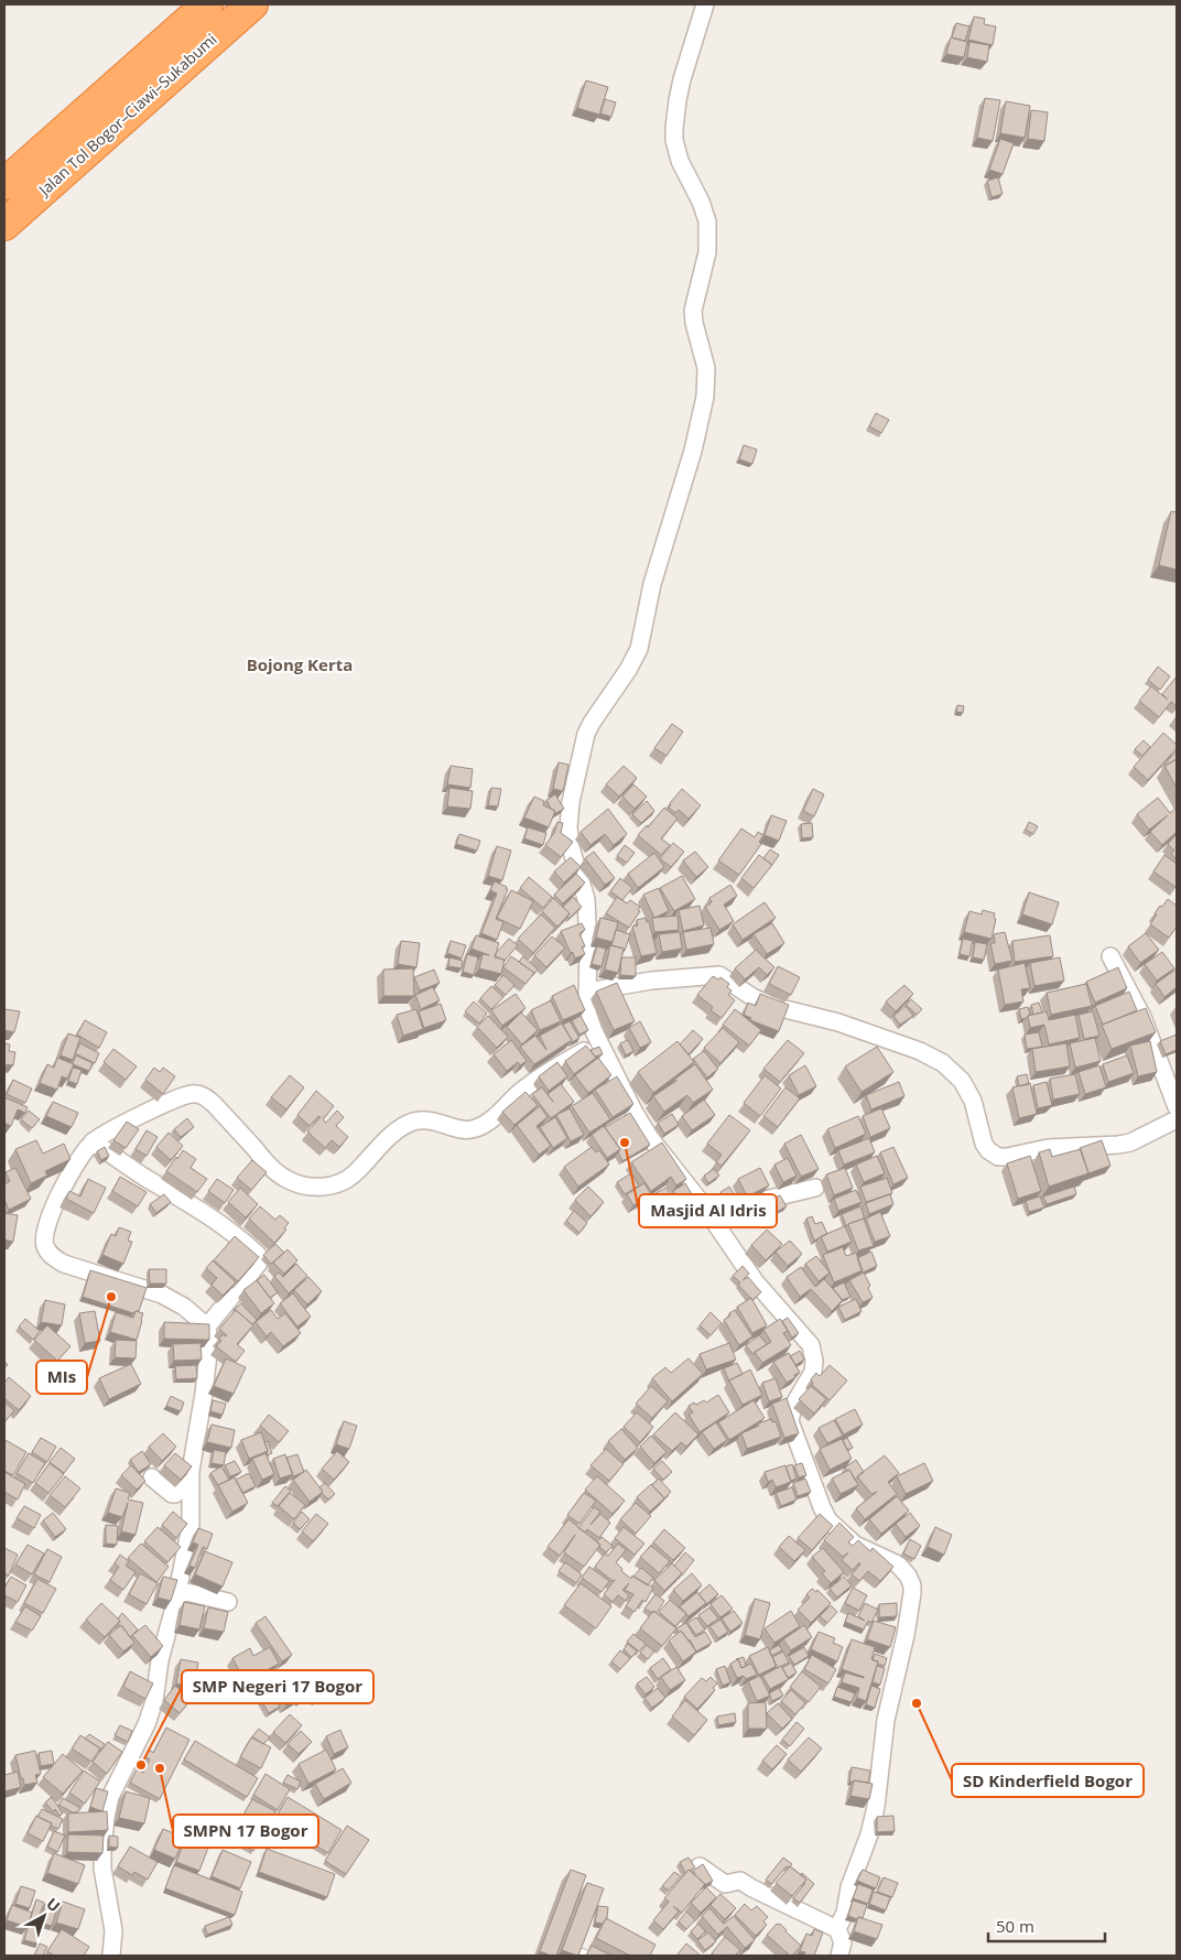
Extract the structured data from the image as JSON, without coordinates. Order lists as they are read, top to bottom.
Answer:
{
  "streets": {
    "highway": ["Jalan Tol Bogor–Ciawi–Sukabumi"]
  },
  "districts": ["Bojong Kerta"],
  "places": [
    "Masjid Al Idris",
    "MIs",
    "SD Kinderfield Bogor",
    "SMP Negeri 17 Bogor",
    "SMPN 17 Bogor"
  ],
  "scale_bar": "50 m",
  "north": "top right"
}
